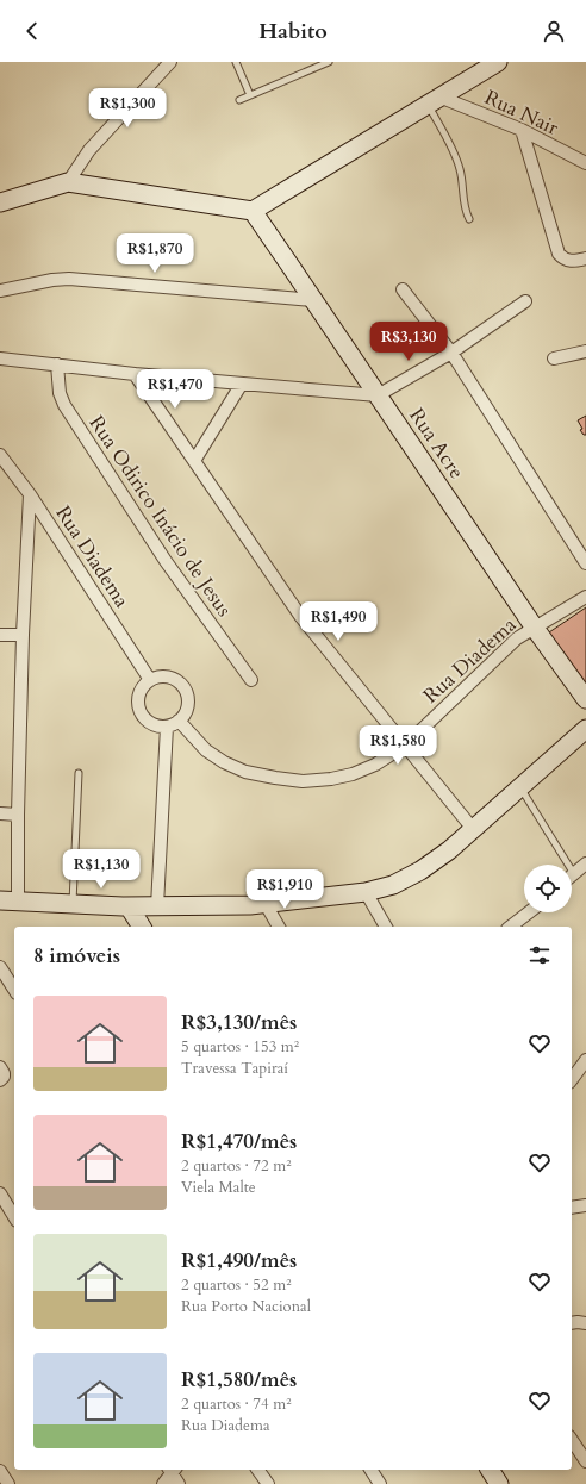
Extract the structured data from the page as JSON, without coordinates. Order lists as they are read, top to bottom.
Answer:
{
  "streets": {
    "street": [
      "Rua Nair",
      "Rua Acre",
      "Rua Odirico Inácio de Jesus",
      "Rua Diadema"
    ]
  },
  "crossings": [
    ["Rua Acre", "Rua Diadema"]
  ],
  "page": {
    "header": "Habito",
    "price": [
      "R$1,300",
      "R$1,870",
      "R$3,130",
      "R$1,470",
      "R$1,490",
      "R$1,580",
      "R$1,130",
      "R$1,910"
    ],
    "heading": "8 imóveis",
    "list": [
      {
        "name": "R$3,130/mês",
        "note": "5 quartos · 153 m² · Travessa Tapiraí"
      },
      {
        "name": "R$1,470/mês",
        "note": "2 quartos · 72 m² · Viela Malte"
      },
      {
        "name": "R$1,490/mês",
        "note": "2 quartos · 52 m² · Rua Porto Nacional"
      },
      {
        "name": "R$1,580/mês",
        "note": "2 quartos · 74 m² · Rua Diadema"
      }
    ]
  }
}
